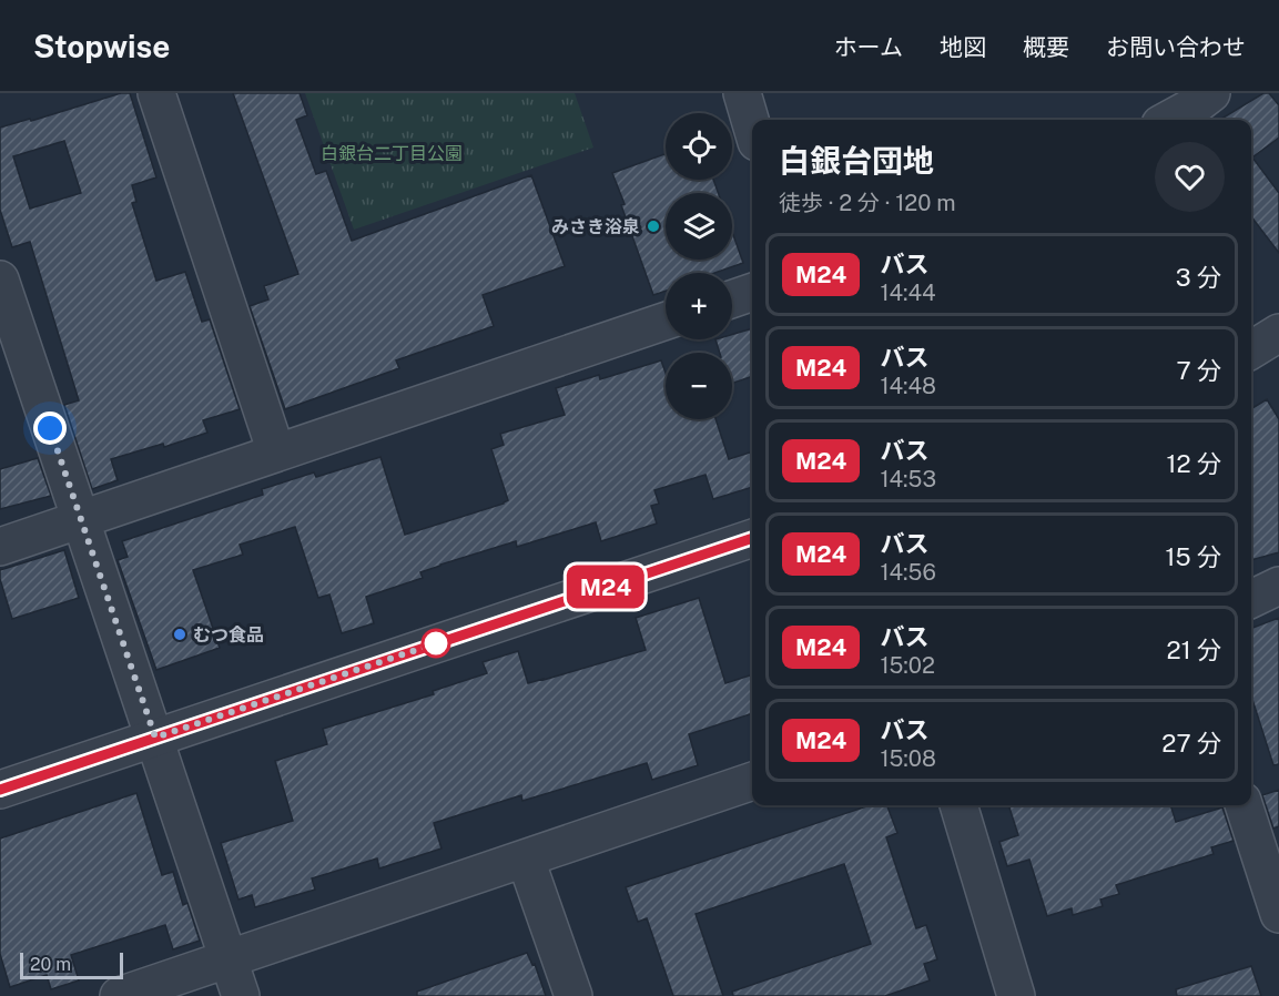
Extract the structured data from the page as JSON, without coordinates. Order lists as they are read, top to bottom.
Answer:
{
  "parks": ["白銀台二丁目公園"],
  "places": ["みさき浴泉", "むつ食品"],
  "lines": ["bus line M24"],
  "scale_bar": "20 m",
  "page": {
    "header": "Stopwise",
    "nav": [
      "ホーム",
      "地図",
      "概要",
      "お問い合わせ"
    ],
    "on_map": "M24",
    "map_buttons": ["+", "−"],
    "heading": ["白銀台団地", "徒歩 · 2 分 · 120 m"],
    "list": [
      {
        "mark": "M24",
        "name": "バス",
        "note": "14:44",
        "value": "3 分"
      },
      {
        "mark": "M24",
        "name": "バス",
        "note": "14:48",
        "value": "7 分"
      },
      {
        "mark": "M24",
        "name": "バス",
        "note": "14:53",
        "value": "12 分"
      },
      {
        "mark": "M24",
        "name": "バス",
        "note": "14:56",
        "value": "15 分"
      },
      {
        "mark": "M24",
        "name": "バス",
        "note": "15:02",
        "value": "21 分"
      },
      {
        "mark": "M24",
        "name": "バス",
        "note": "15:08",
        "value": "27 分"
      }
    ],
    "scale": "20 m"
  }
}
